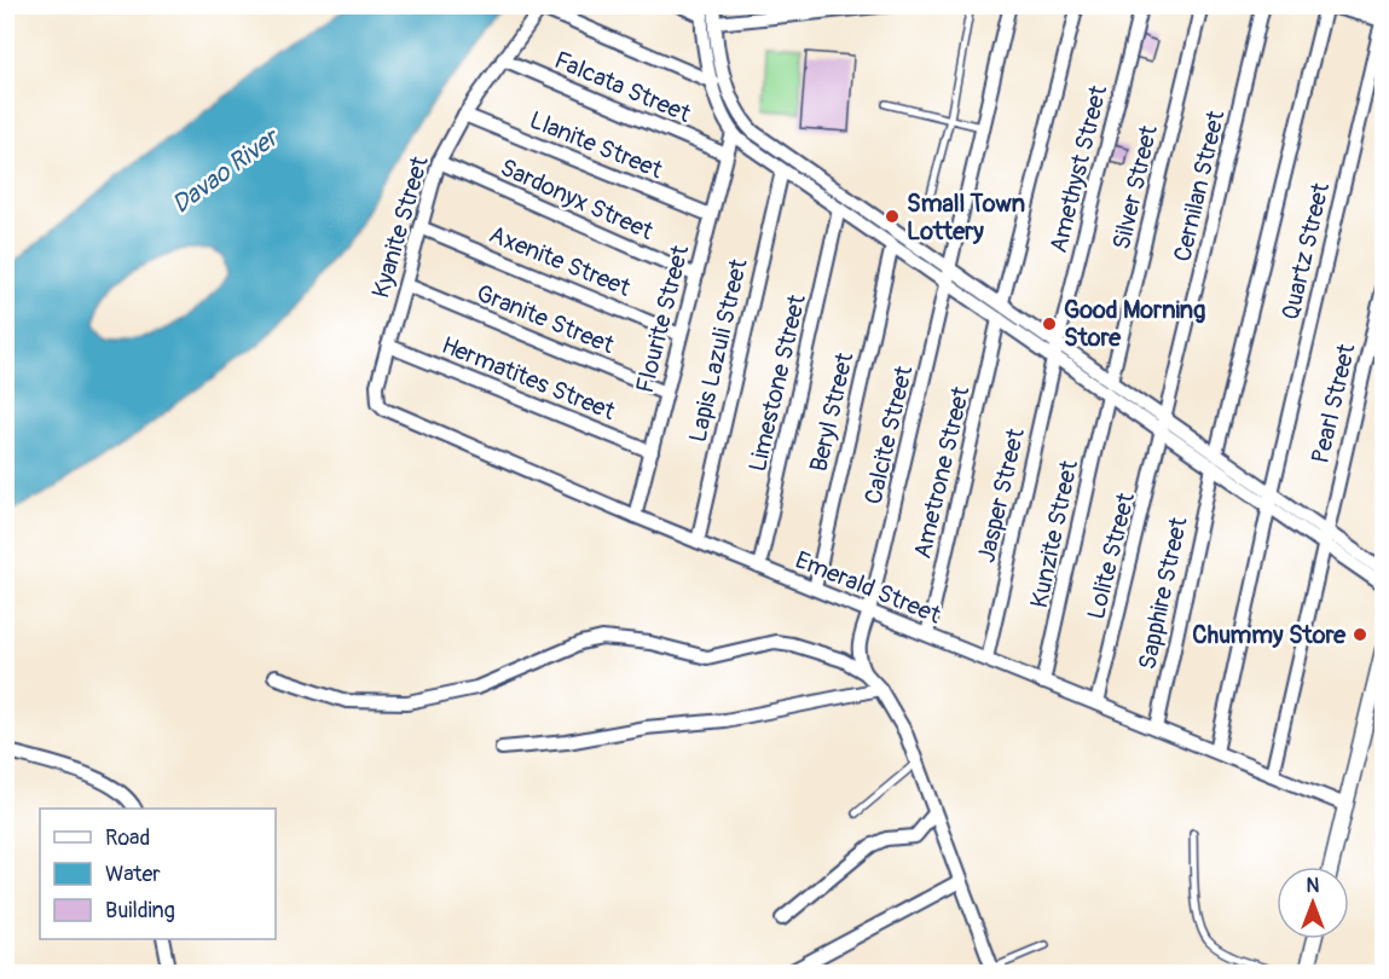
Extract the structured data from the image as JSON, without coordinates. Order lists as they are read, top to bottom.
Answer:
{
  "streets": {
    "street": [
      "Falcata Street",
      "Llanite Street",
      "Amethyst Street",
      "Cernilan Street",
      "Silver Street",
      "Sardonyx Street",
      "Kyanite Street",
      "Quartz Street",
      "Axenite Street",
      "Granite Street",
      "Flourite Street",
      "Lapis Lazuli Street",
      "Hermatites Street",
      "Limestone Street",
      "Pearl Street",
      "Beryl Street",
      "Calcite Street",
      "Ametrone Street",
      "Jasper Street",
      "Kunzite Street",
      "Lolite Street",
      "Emerald Street",
      "Sapphire Street"
    ]
  },
  "crossings": [
    ["Falcata Street", "Kyanite Street"],
    ["Falcata Street", "Flourite Street"],
    ["Llanite Street", "Kyanite Street"],
    ["Llanite Street", "Flourite Street"],
    ["Amethyst Street", "Jasper Street"],
    ["Cernilan Street", "Lolite Street"],
    ["Sardonyx Street", "Kyanite Street"],
    ["Sardonyx Street", "Flourite Street"],
    ["Kyanite Street", "Axenite Street"],
    ["Kyanite Street", "Granite Street"],
    ["Kyanite Street", "Hermatites Street"],
    ["Kyanite Street", "Emerald Street"],
    ["Quartz Street", "Emerald Street"],
    ["Axenite Street", "Flourite Street"],
    ["Granite Street", "Flourite Street"],
    ["Flourite Street", "Hermatites Street"],
    ["Flourite Street", "Emerald Street"],
    ["Lapis Lazuli Street", "Emerald Street"],
    ["Limestone Street", "Emerald Street"],
    ["Pearl Street", "Emerald Street"],
    ["Beryl Street", "Emerald Street"],
    ["Calcite Street", "Emerald Street"],
    ["Ametrone Street", "Emerald Street"],
    ["Jasper Street", "Emerald Street"],
    ["Kunzite Street", "Emerald Street"],
    ["Lolite Street", "Emerald Street"],
    ["Emerald Street", "Sapphire Street"]
  ],
  "water": ["Davao River"],
  "places": ["Small Town Lottery", "Good Morning Store", "Chummy Store"],
  "legend": ["Road", "Water", "Building"],
  "north": "top"
}
